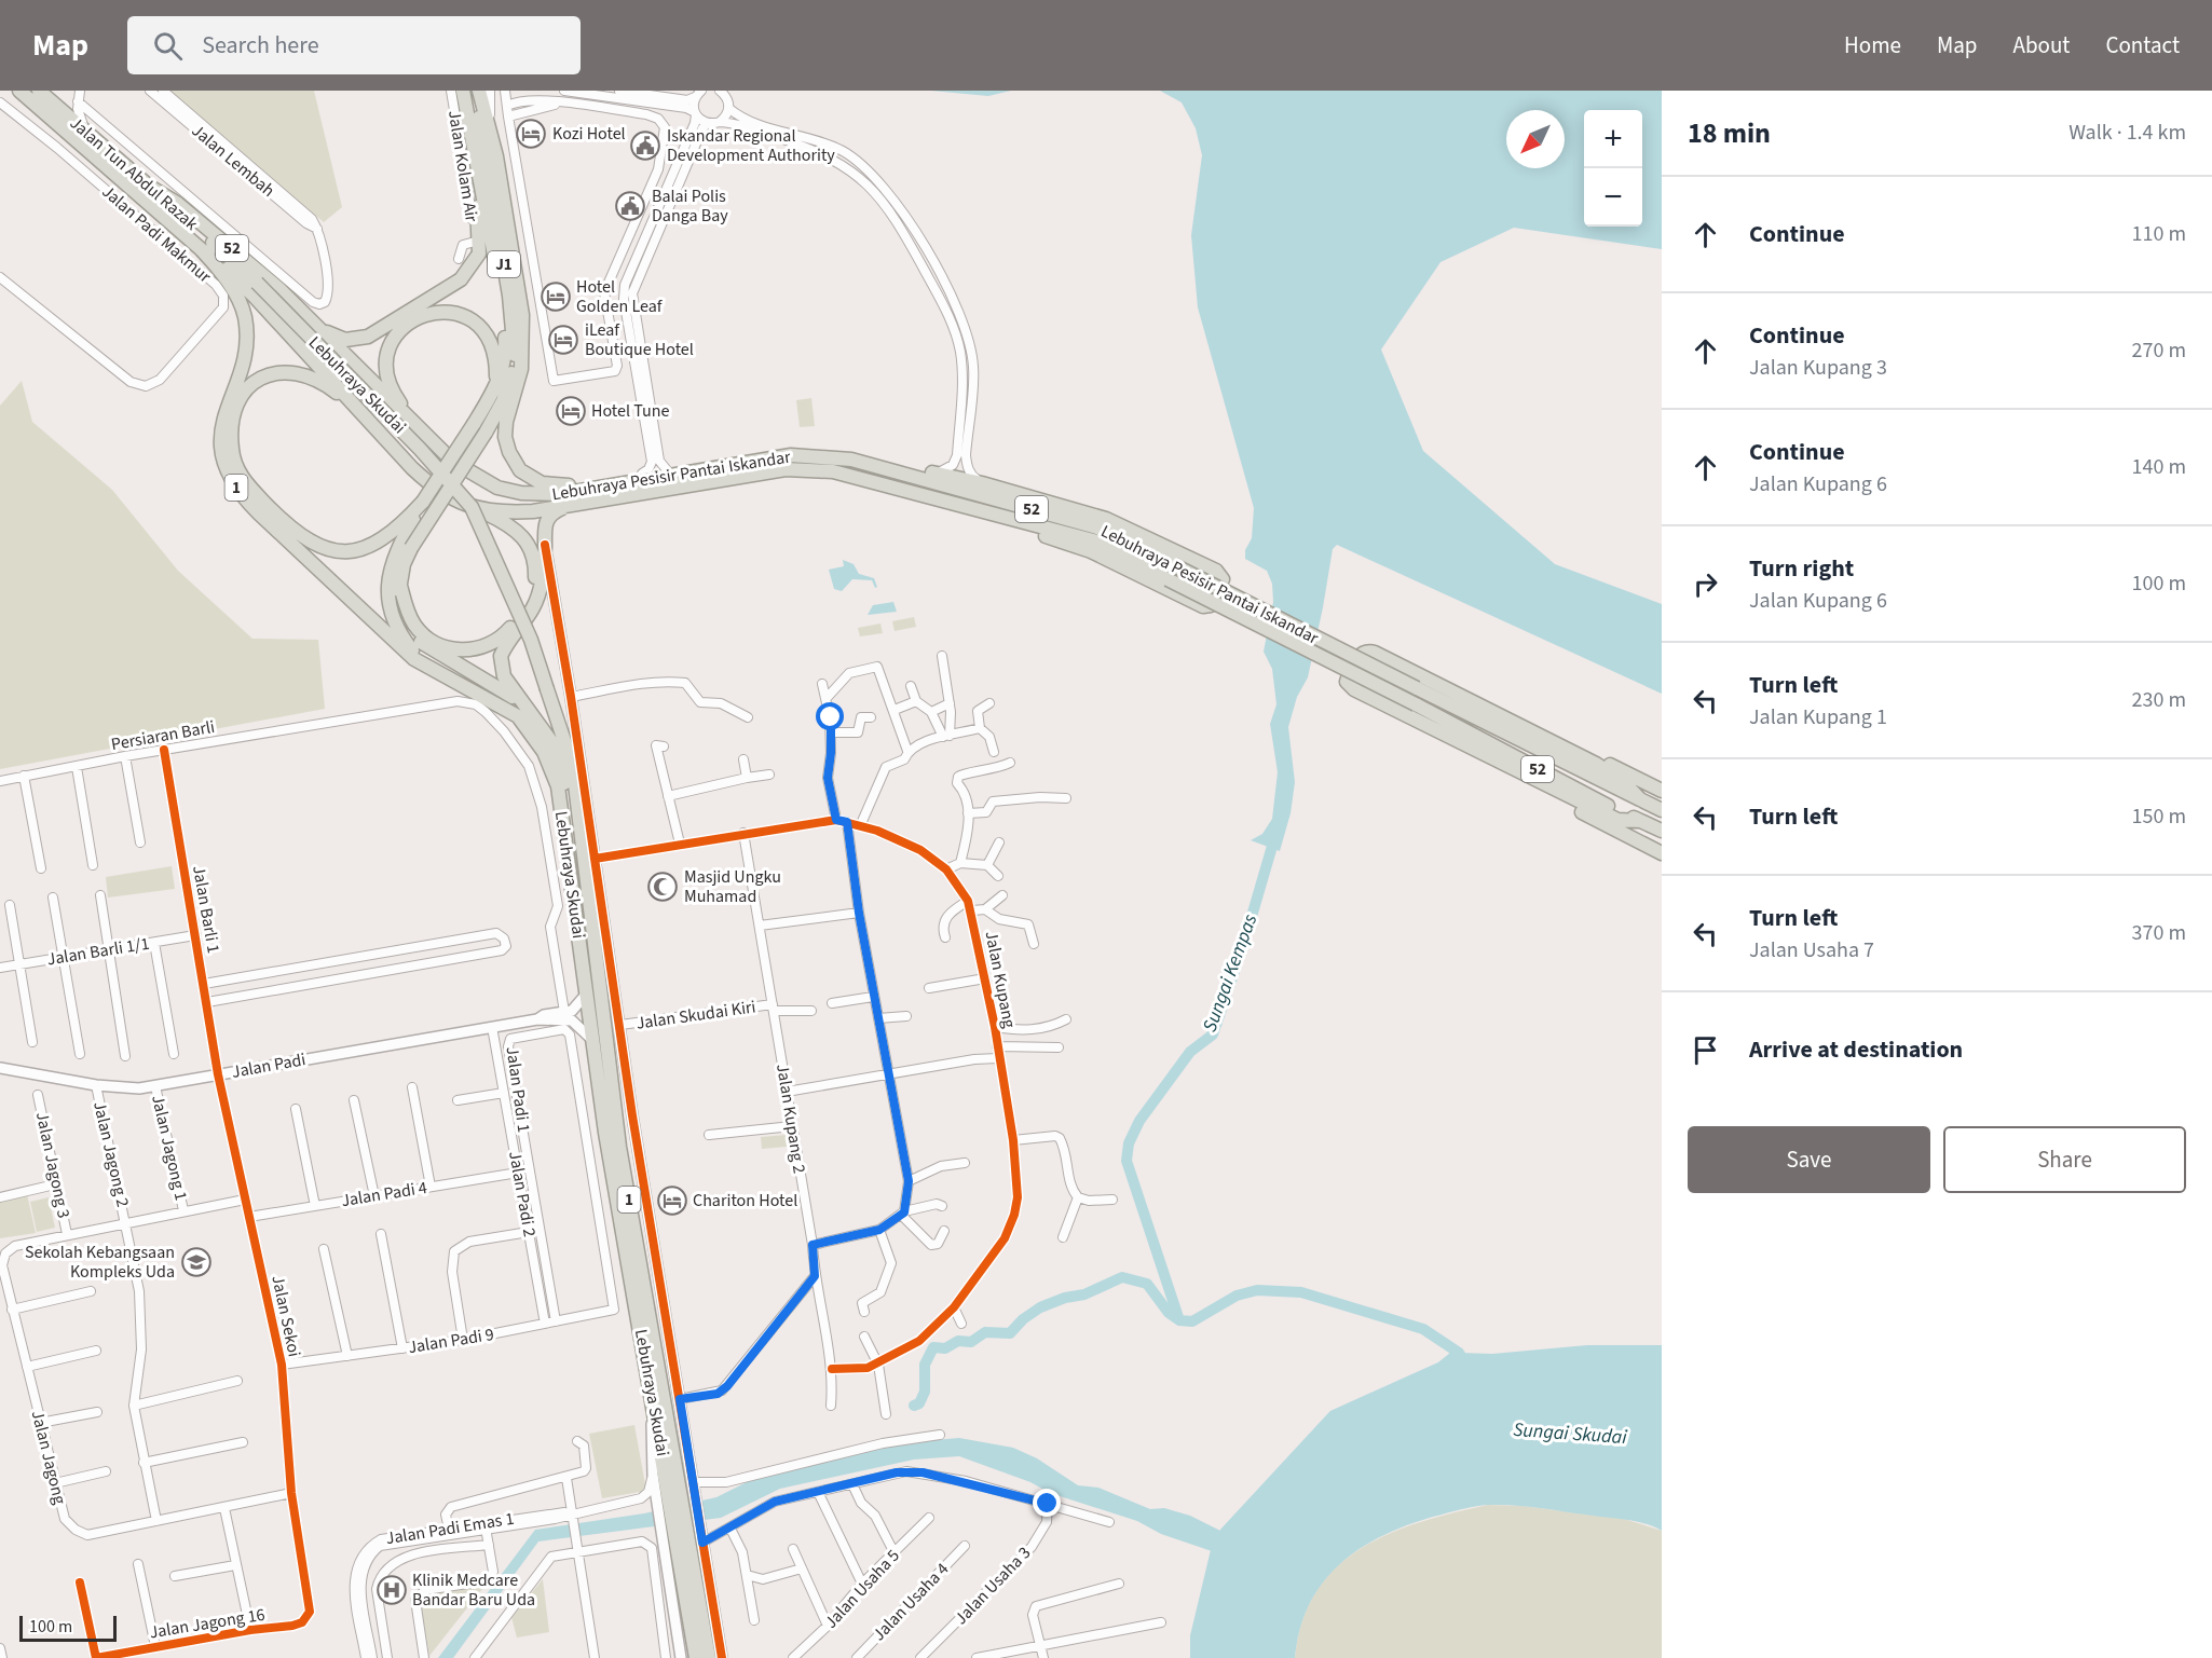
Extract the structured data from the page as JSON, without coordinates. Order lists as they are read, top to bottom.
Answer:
{
  "streets": {
    "highway": [
      "Jalan Tun Abdul Razak",
      "52",
      "J1",
      "Lebuhraya Skudai",
      "Lebuhraya Pesisir Pantai Iskandar",
      "1"
    ],
    "street": [
      "Jalan Lembah",
      "Jalan Kolam Air",
      "Jalan Padi Makmur",
      "Persiaran Barli",
      "Jalan Barli 1",
      "Jalan Barli 1/1",
      "Jalan Kupang",
      "Jalan Skudai Kiri",
      "Jalan Padi",
      "Jalan Padi 1",
      "Jalan Kupang 2",
      "Jalan Jagong 1",
      "Jalan Jagong 2",
      "Jalan Jagong 3",
      "Jalan Padi 4",
      "Jalan Padi 2",
      "Jalan Sekoi",
      "Jalan Padi 9",
      "Jalan Jagong",
      "Jalan Padi Emas 1",
      "Jalan Usaha 3",
      "Jalan Usaha 5",
      "Jalan Usaha 4",
      "Jalan Jagong 16"
    ]
  },
  "crossings": [
    ["Jalan Tun Abdul Razak", "Lebuhraya Skudai"],
    ["Jalan Tun Abdul Razak", "Lebuhraya Pesisir Pantai Iskandar"],
    ["Lebuhraya Skudai", "Lebuhraya Pesisir Pantai Iskandar"],
    ["Lebuhraya Skudai", "Jalan Padi"],
    ["Persiaran Barli", "Jalan Barli 1"],
    ["Persiaran Barli", "Jalan Padi"],
    ["Jalan Barli 1", "Jalan Barli 1/1"],
    ["Jalan Barli 1", "Jalan Padi"],
    ["Jalan Barli 1", "Jalan Sekoi"],
    ["Jalan Kupang", "Jalan Kupang 2"],
    ["Jalan Skudai Kiri", "Jalan Kupang 2"],
    ["Jalan Padi", "Jalan Jagong 1"],
    ["Jalan Padi", "Jalan Jagong 2"],
    ["Jalan Padi", "Jalan Padi 2"],
    ["Jalan Padi", "Jalan Sekoi"],
    ["Jalan Padi 1", "Jalan Padi 9"],
    ["Jalan Jagong 2", "Jalan Jagong"],
    ["Jalan Jagong 3", "Jalan Jagong"],
    ["Jalan Padi 4", "Jalan Padi 2"],
    ["Jalan Padi 4", "Jalan Sekoi"],
    ["Jalan Padi 2", "Jalan Padi 9"],
    ["Jalan Sekoi", "Jalan Padi 9"],
    ["Jalan Sekoi", "Jalan Jagong"],
    ["Jalan Sekoi", "Jalan Jagong 16"]
  ],
  "water": ["Sungai Kempas", "Sungai Skudai"],
  "places": {
    "hotel": [
      "Kozi Hotel",
      "Hotel Golden Leaf",
      "iLeaf Boutique Hotel",
      "Hotel Tune",
      "Chariton Hotel"
    ],
    "public building": ["Iskandar Regional Development Authority", "Balai Polis Danga Bay"],
    "mosque": ["Masjid Ungku Muhamad"],
    "school or university": ["Sekolah Kebangsaan Kompleks Uda"],
    "hospital": ["Klinik Medcare Bandar Baru Uda"]
  },
  "scale_bar": "100 m",
  "north": "bottom left",
  "page": {
    "header": "Map",
    "search": "Search here",
    "nav": [
      "Home",
      "Map",
      "About",
      "Contact"
    ],
    "heading": ["18 min", "Walk · 1.4 km"],
    "map_buttons": ["+", "−"],
    "list": [
      ["Continue", "110 m"],
      ["Continue", "Jalan Kupang 3", "270 m"],
      ["Continue", "Jalan Kupang 6", "140 m"],
      ["Turn right", "Jalan Kupang 6", "100 m"],
      ["Turn left", "Jalan Kupang 1", "230 m"],
      ["Turn left", "150 m"],
      ["Turn left", "Jalan Usaha 7", "370 m"],
      "Arrive at destination"
    ],
    "buttons": ["Save", "Share"],
    "scale": "100 m"
  }
}
